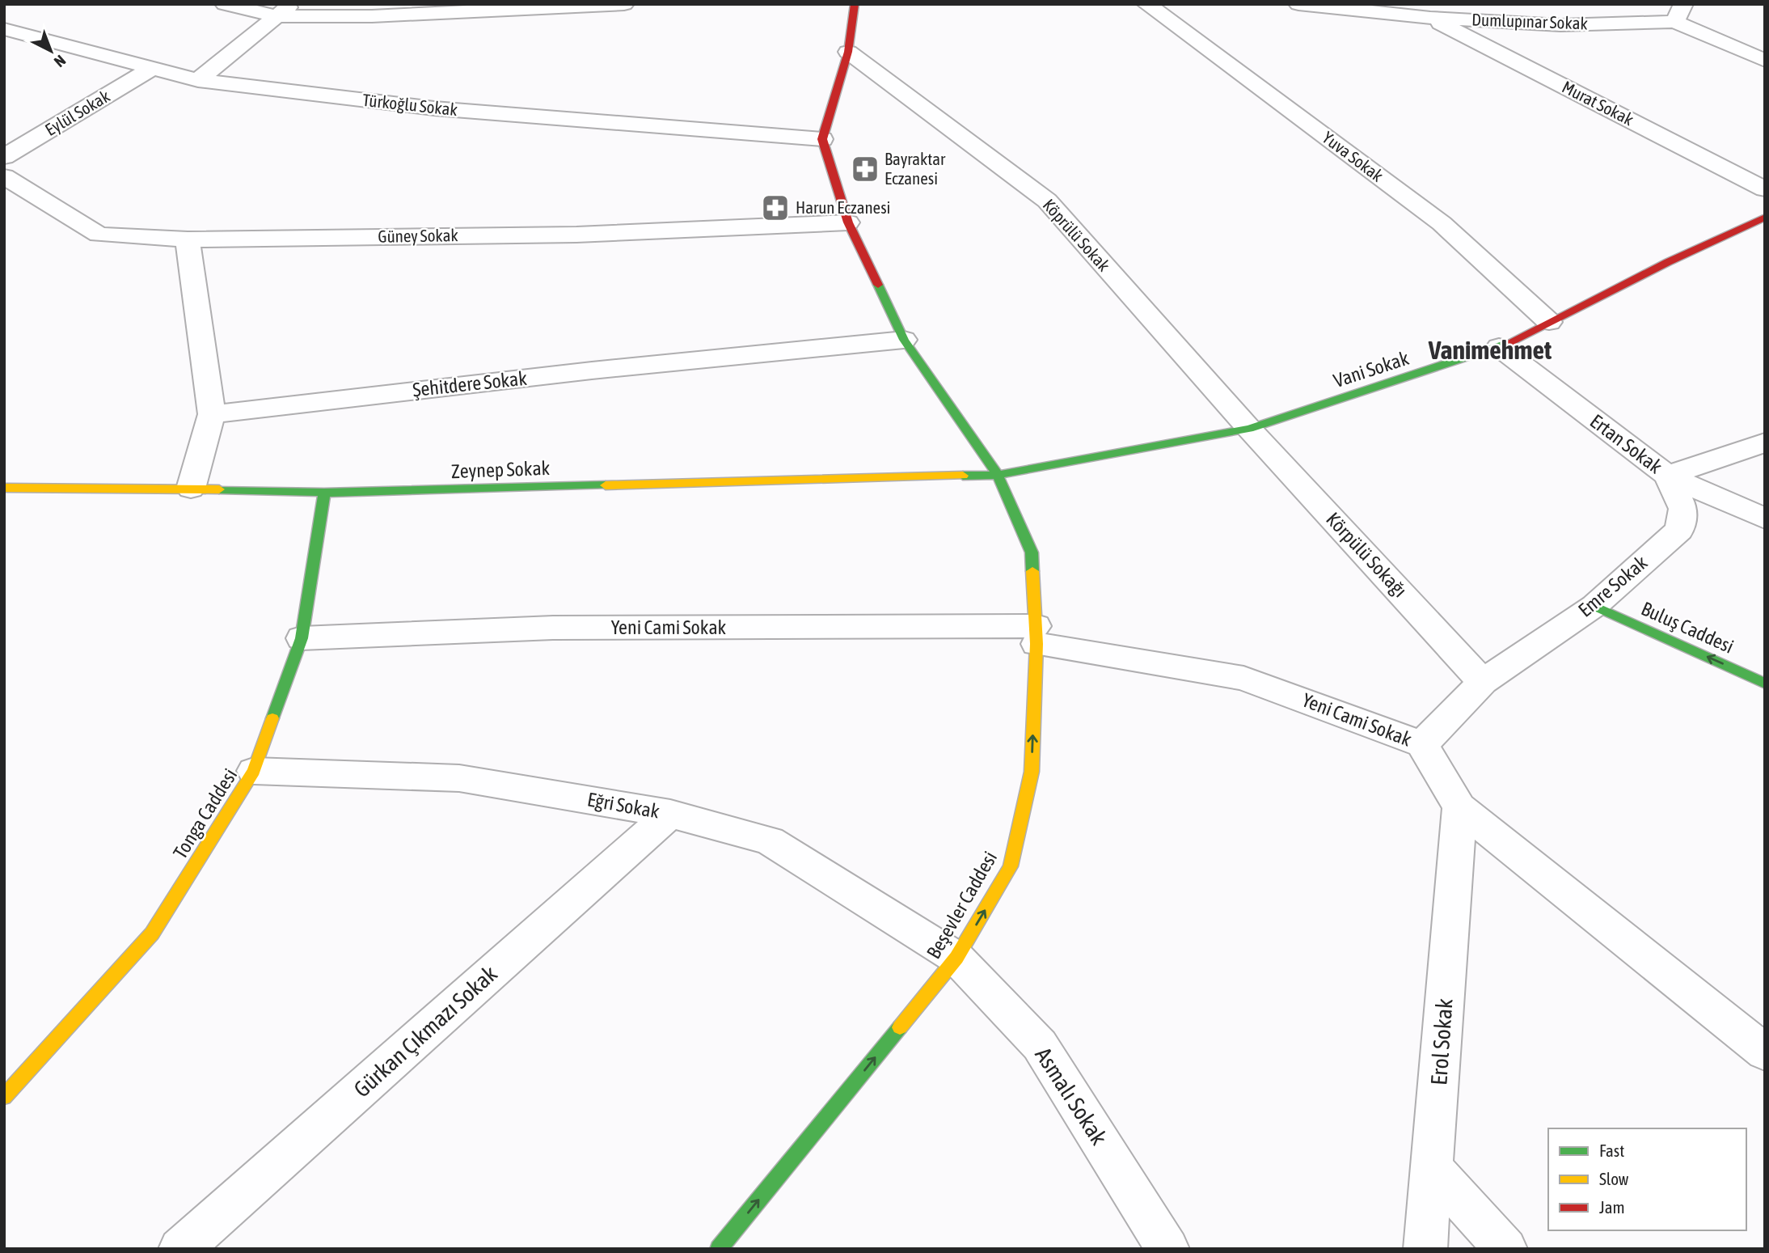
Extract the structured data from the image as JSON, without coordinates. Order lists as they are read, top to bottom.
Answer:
{
  "streets": {
    "street": [
      "Dumlupınar Sokak",
      "Murat Sokak",
      "Türkoğlu Sokak",
      "Eylül Sokak",
      "Yuva Sokak",
      "Köprülü Sokak",
      "Güney Sokak",
      "Vani Sokak",
      "Şehitdere Sokak",
      "Ertan Sokak",
      "Zeynep Sokak",
      "Körpülü Sokağı",
      "Emre Sokak",
      "Yeni Cami Sokak",
      "Buluş Caddesi",
      "Eğri Sokak",
      "Tonga Caddesi",
      "Beşevler Caddesi",
      "Gürkan Çıkmazı Sokak",
      "Erol Sokak",
      "Asmalı Sokak"
    ]
  },
  "crossings": [
    ["Dumlupınar Sokak", "Murat Sokak"],
    ["Türkoğlu Sokak", "Eylül Sokak"],
    ["Türkoğlu Sokak", "Beşevler Caddesi"],
    ["Yuva Sokak", "Vani Sokak"],
    ["Köprülü Sokak", "Vani Sokak"],
    ["Köprülü Sokak", "Körpülü Sokağı"],
    ["Güney Sokak", "Beşevler Caddesi"],
    ["Vani Sokak", "Ertan Sokak"],
    ["Vani Sokak", "Zeynep Sokak"],
    ["Vani Sokak", "Körpülü Sokağı"],
    ["Vani Sokak", "Beşevler Caddesi"],
    ["Şehitdere Sokak", "Beşevler Caddesi"],
    ["Ertan Sokak", "Emre Sokak"],
    ["Zeynep Sokak", "Tonga Caddesi"],
    ["Zeynep Sokak", "Beşevler Caddesi"],
    ["Körpülü Sokağı", "Emre Sokak"],
    ["Emre Sokak", "Yeni Cami Sokak"],
    ["Emre Sokak", "Buluş Caddesi"],
    ["Yeni Cami Sokak", "Tonga Caddesi"],
    ["Yeni Cami Sokak", "Beşevler Caddesi"],
    ["Yeni Cami Sokak", "Erol Sokak"],
    ["Eğri Sokak", "Tonga Caddesi"],
    ["Eğri Sokak", "Beşevler Caddesi"],
    ["Eğri Sokak", "Gürkan Çıkmazı Sokak"],
    ["Eğri Sokak", "Asmalı Sokak"],
    ["Beşevler Caddesi", "Asmalı Sokak"]
  ],
  "one_way": ["Buluş Caddesi", "Beşevler Caddesi"],
  "districts": ["Vanimehmet"],
  "places": {
    "pharmacy": ["Bayraktar Eczanesi", "Harun Eczanesi"]
  },
  "legend": ["Fast", "Slow", "Jam"],
  "north": "bottom right"
}
